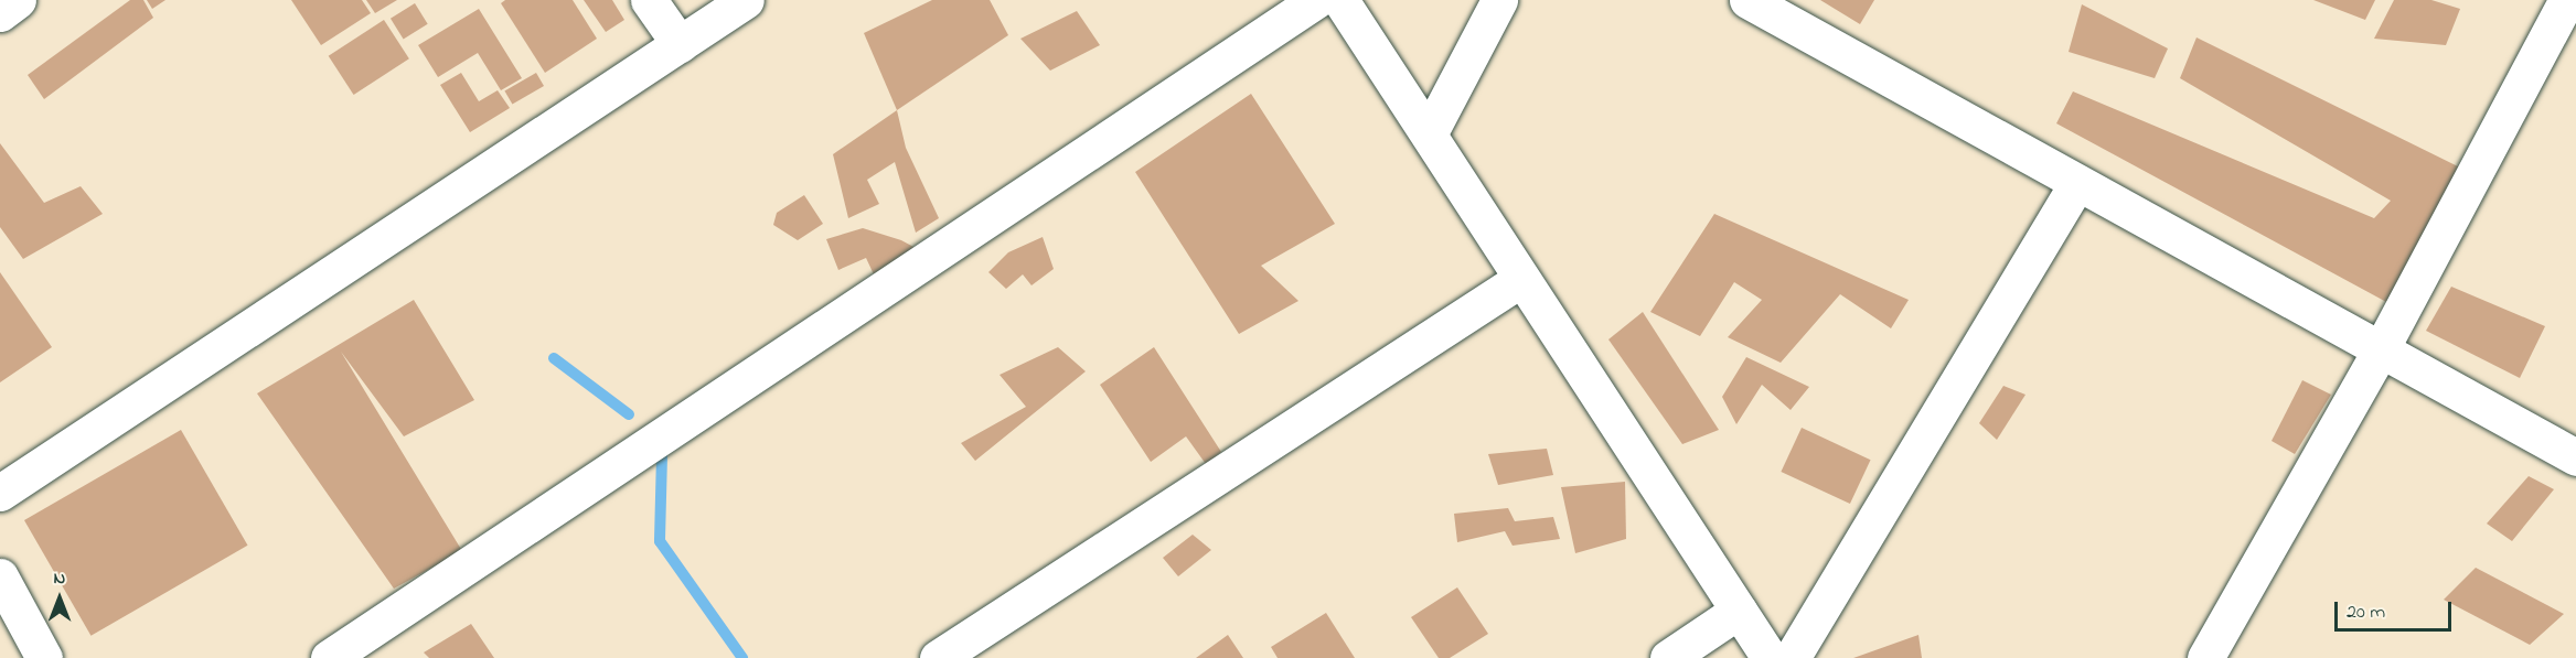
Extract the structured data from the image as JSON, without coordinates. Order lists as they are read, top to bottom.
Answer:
{
  "scale_bar": "20 m",
  "north": "top"
}
